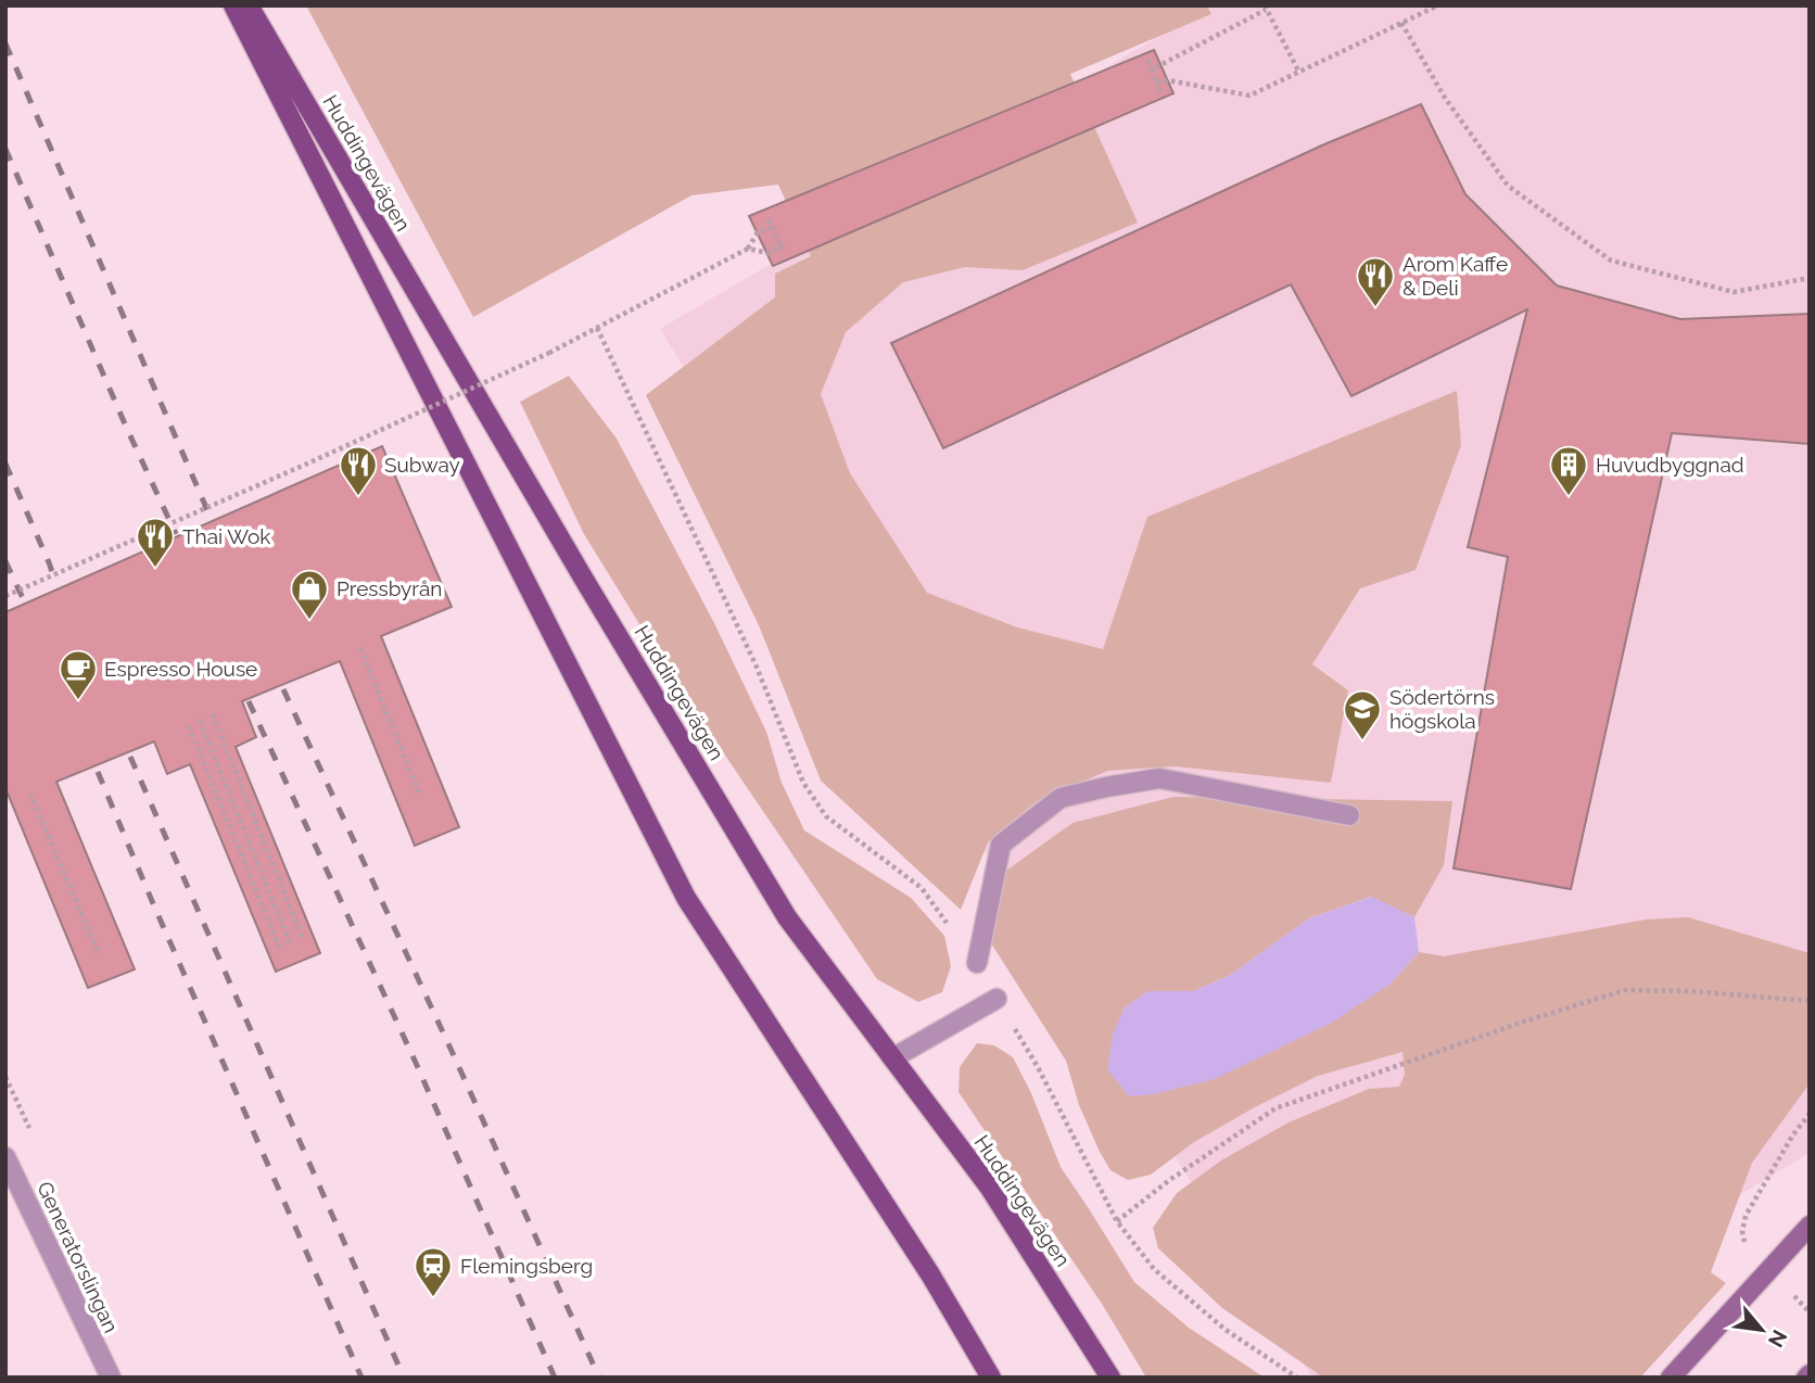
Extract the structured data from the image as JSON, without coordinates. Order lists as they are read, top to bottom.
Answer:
{
  "streets": {
    "main road": ["Huddingevägen"],
    "lane": ["Generatorslingan"]
  },
  "places": {
    "restaurant": ["Arom Kaffe & Deli", "Subway", "Thai Wok"],
    "building": ["Huvudbyggnad"],
    "shop": ["Pressbyrån"],
    "cafe": ["Espresso House"],
    "school or university": ["Södertörns högskola"],
    "station": ["Flemingsberg"]
  },
  "north": "bottom right"
}
